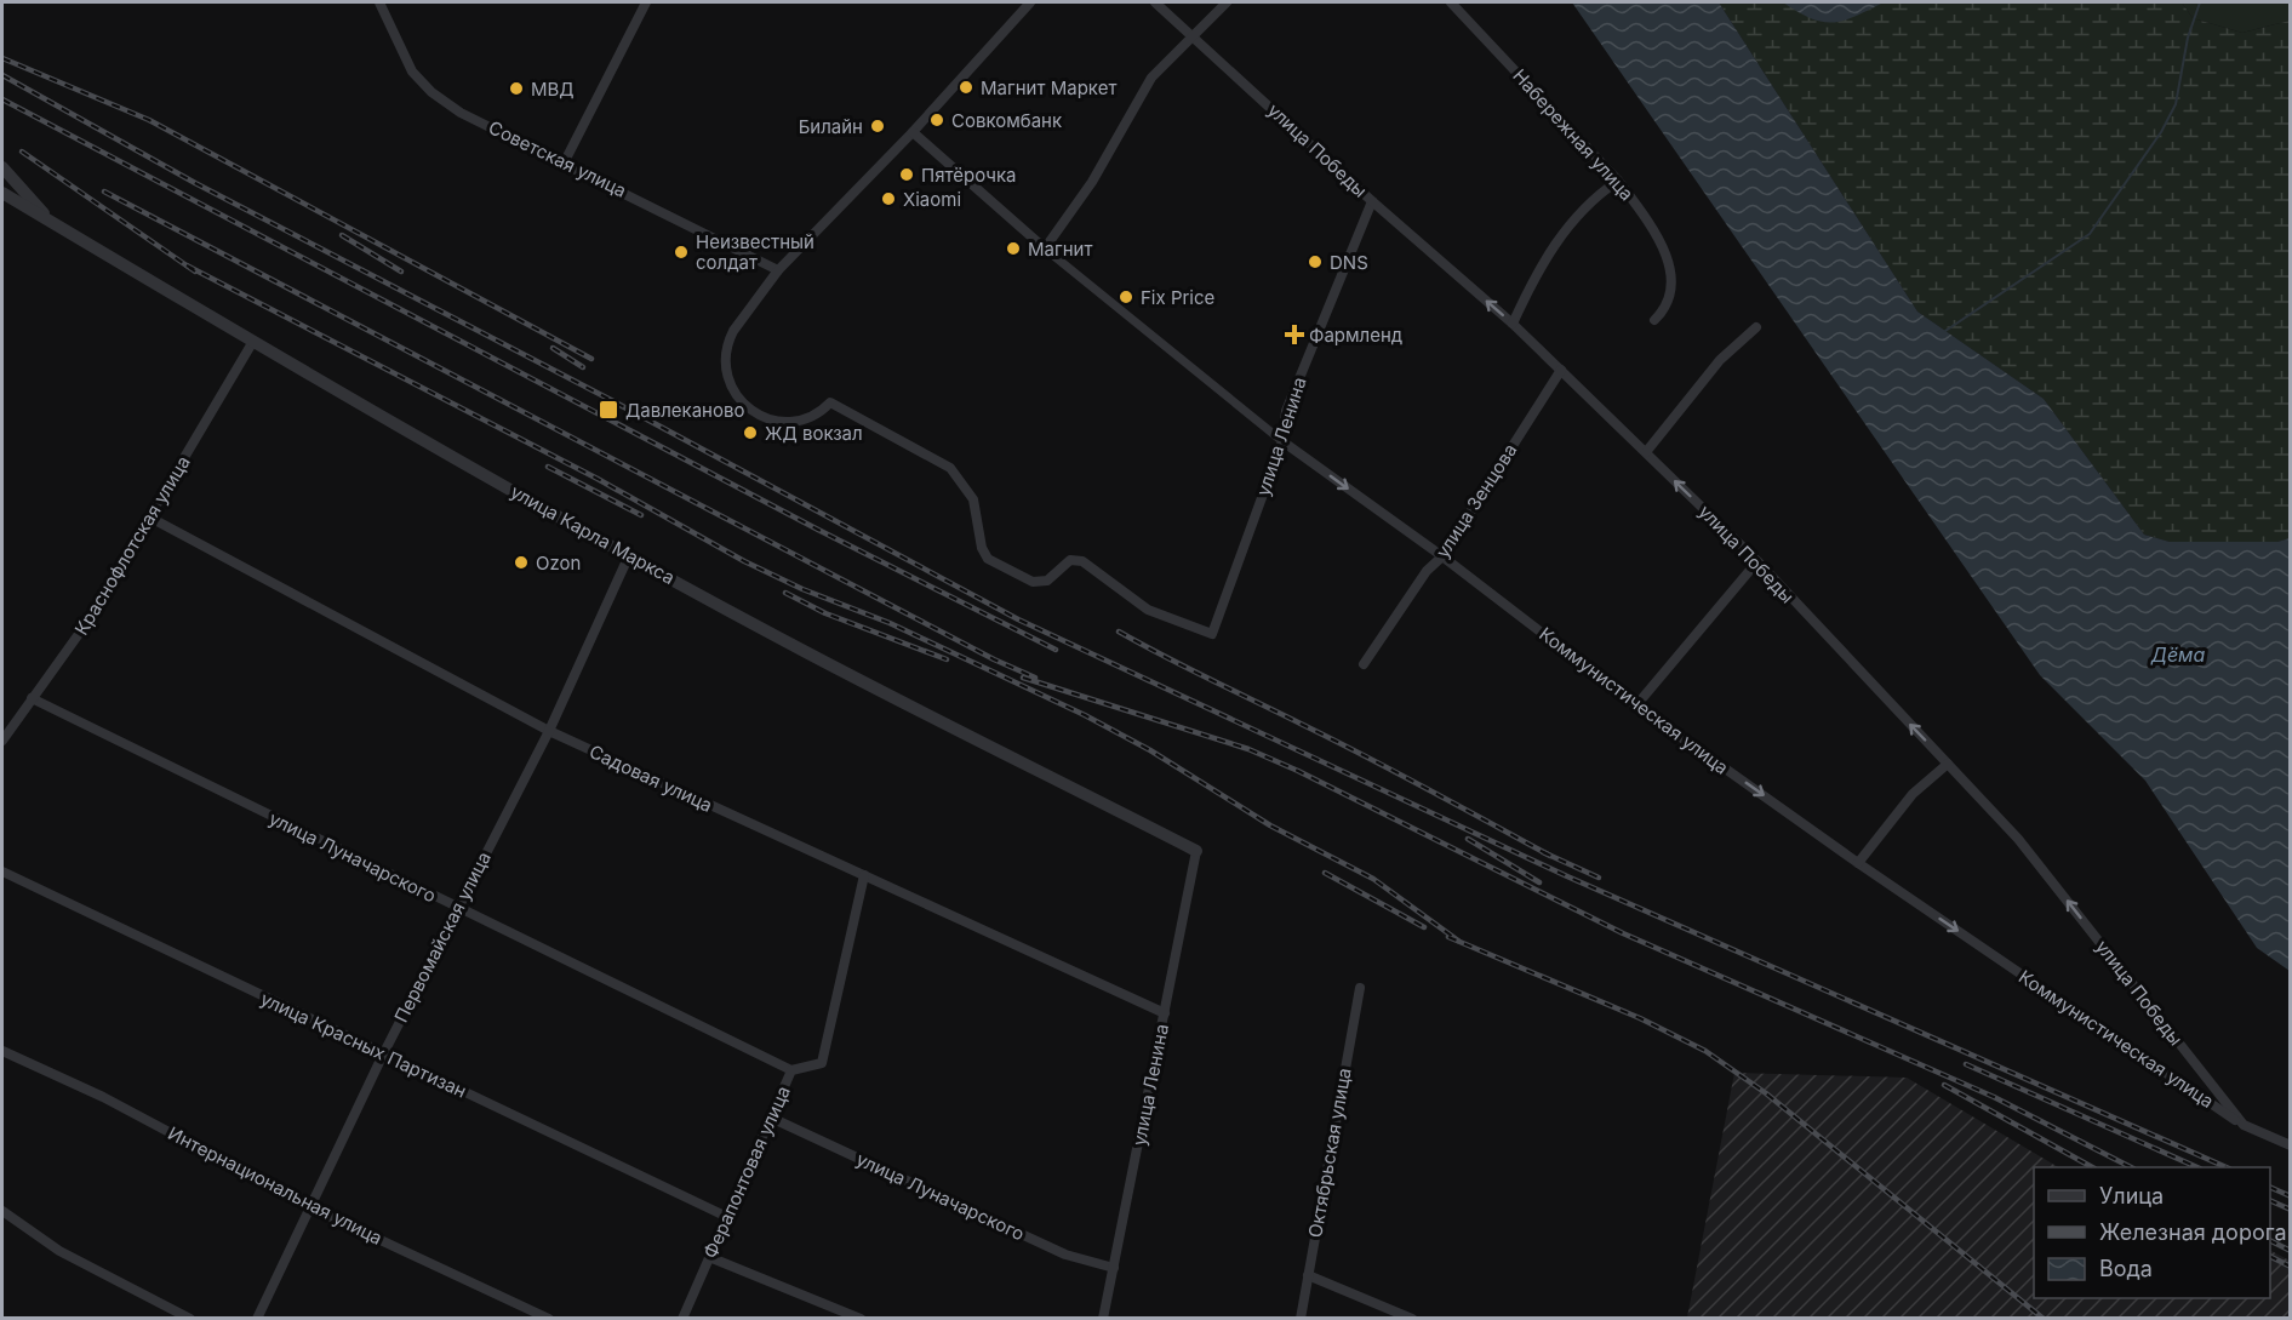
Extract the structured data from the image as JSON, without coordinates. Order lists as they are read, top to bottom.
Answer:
{
  "streets": {
    "street": [
      "Набережная улица",
      "улица Победы",
      "Советская улица",
      "улица Ленина",
      "улица Зенцова",
      "улица Карла Маркса",
      "Краснофлотская улица",
      "Коммунистическая улица",
      "Садовая улица",
      "улица Луначарского",
      "Первомайская улица",
      "улица Красных Партизан",
      "Октябрьская улица",
      "Ферапонтовая улица",
      "Интернациональная улица"
    ]
  },
  "crossings": [
    ["улица Победы", "улица Ленина"],
    ["улица Победы", "улица Зенцова"],
    ["улица Победы", "Коммунистическая улица"],
    ["Советская улица", "улица Ленина"],
    ["улица Ленина", "улица Карла Маркса"],
    ["улица Ленина", "Коммунистическая улица"],
    ["улица Ленина", "Садовая улица"],
    ["улица Ленина", "улица Луначарского"],
    ["улица Зенцова", "Коммунистическая улица"],
    ["улица Карла Маркса", "Краснофлотская улица"],
    ["улица Карла Маркса", "Первомайская улица"],
    ["Краснофлотская улица", "Садовая улица"],
    ["Краснофлотская улица", "улица Луначарского"],
    ["Садовая улица", "Первомайская улица"],
    ["Садовая улица", "Ферапонтовая улица"],
    ["улица Луначарского", "Первомайская улица"],
    ["улица Луначарского", "Ферапонтовая улица"],
    ["Первомайская улица", "улица Красных Партизан"],
    ["Первомайская улица", "Интернациональная улица"],
    ["улица Красных Партизан", "Ферапонтовая улица"]
  ],
  "one_way": ["улица Победы", "Коммунистическая улица"],
  "water": ["Дёма"],
  "places": {
    "other": [
      "Магнит Маркет",
      "МВД",
      "Совкомбанк",
      "Билайн",
      "Пятёрочка",
      "Xiaomi",
      "Магнит",
      "Неизвестный солдат",
      "DNS",
      "Fix Price",
      "ЖД вокзал",
      "Ozon"
    ],
    "health": ["Фармленд"],
    "transit": ["Давлеканово"]
  },
  "legend": ["Улица", "Железная дорога", "Вода"]
}
